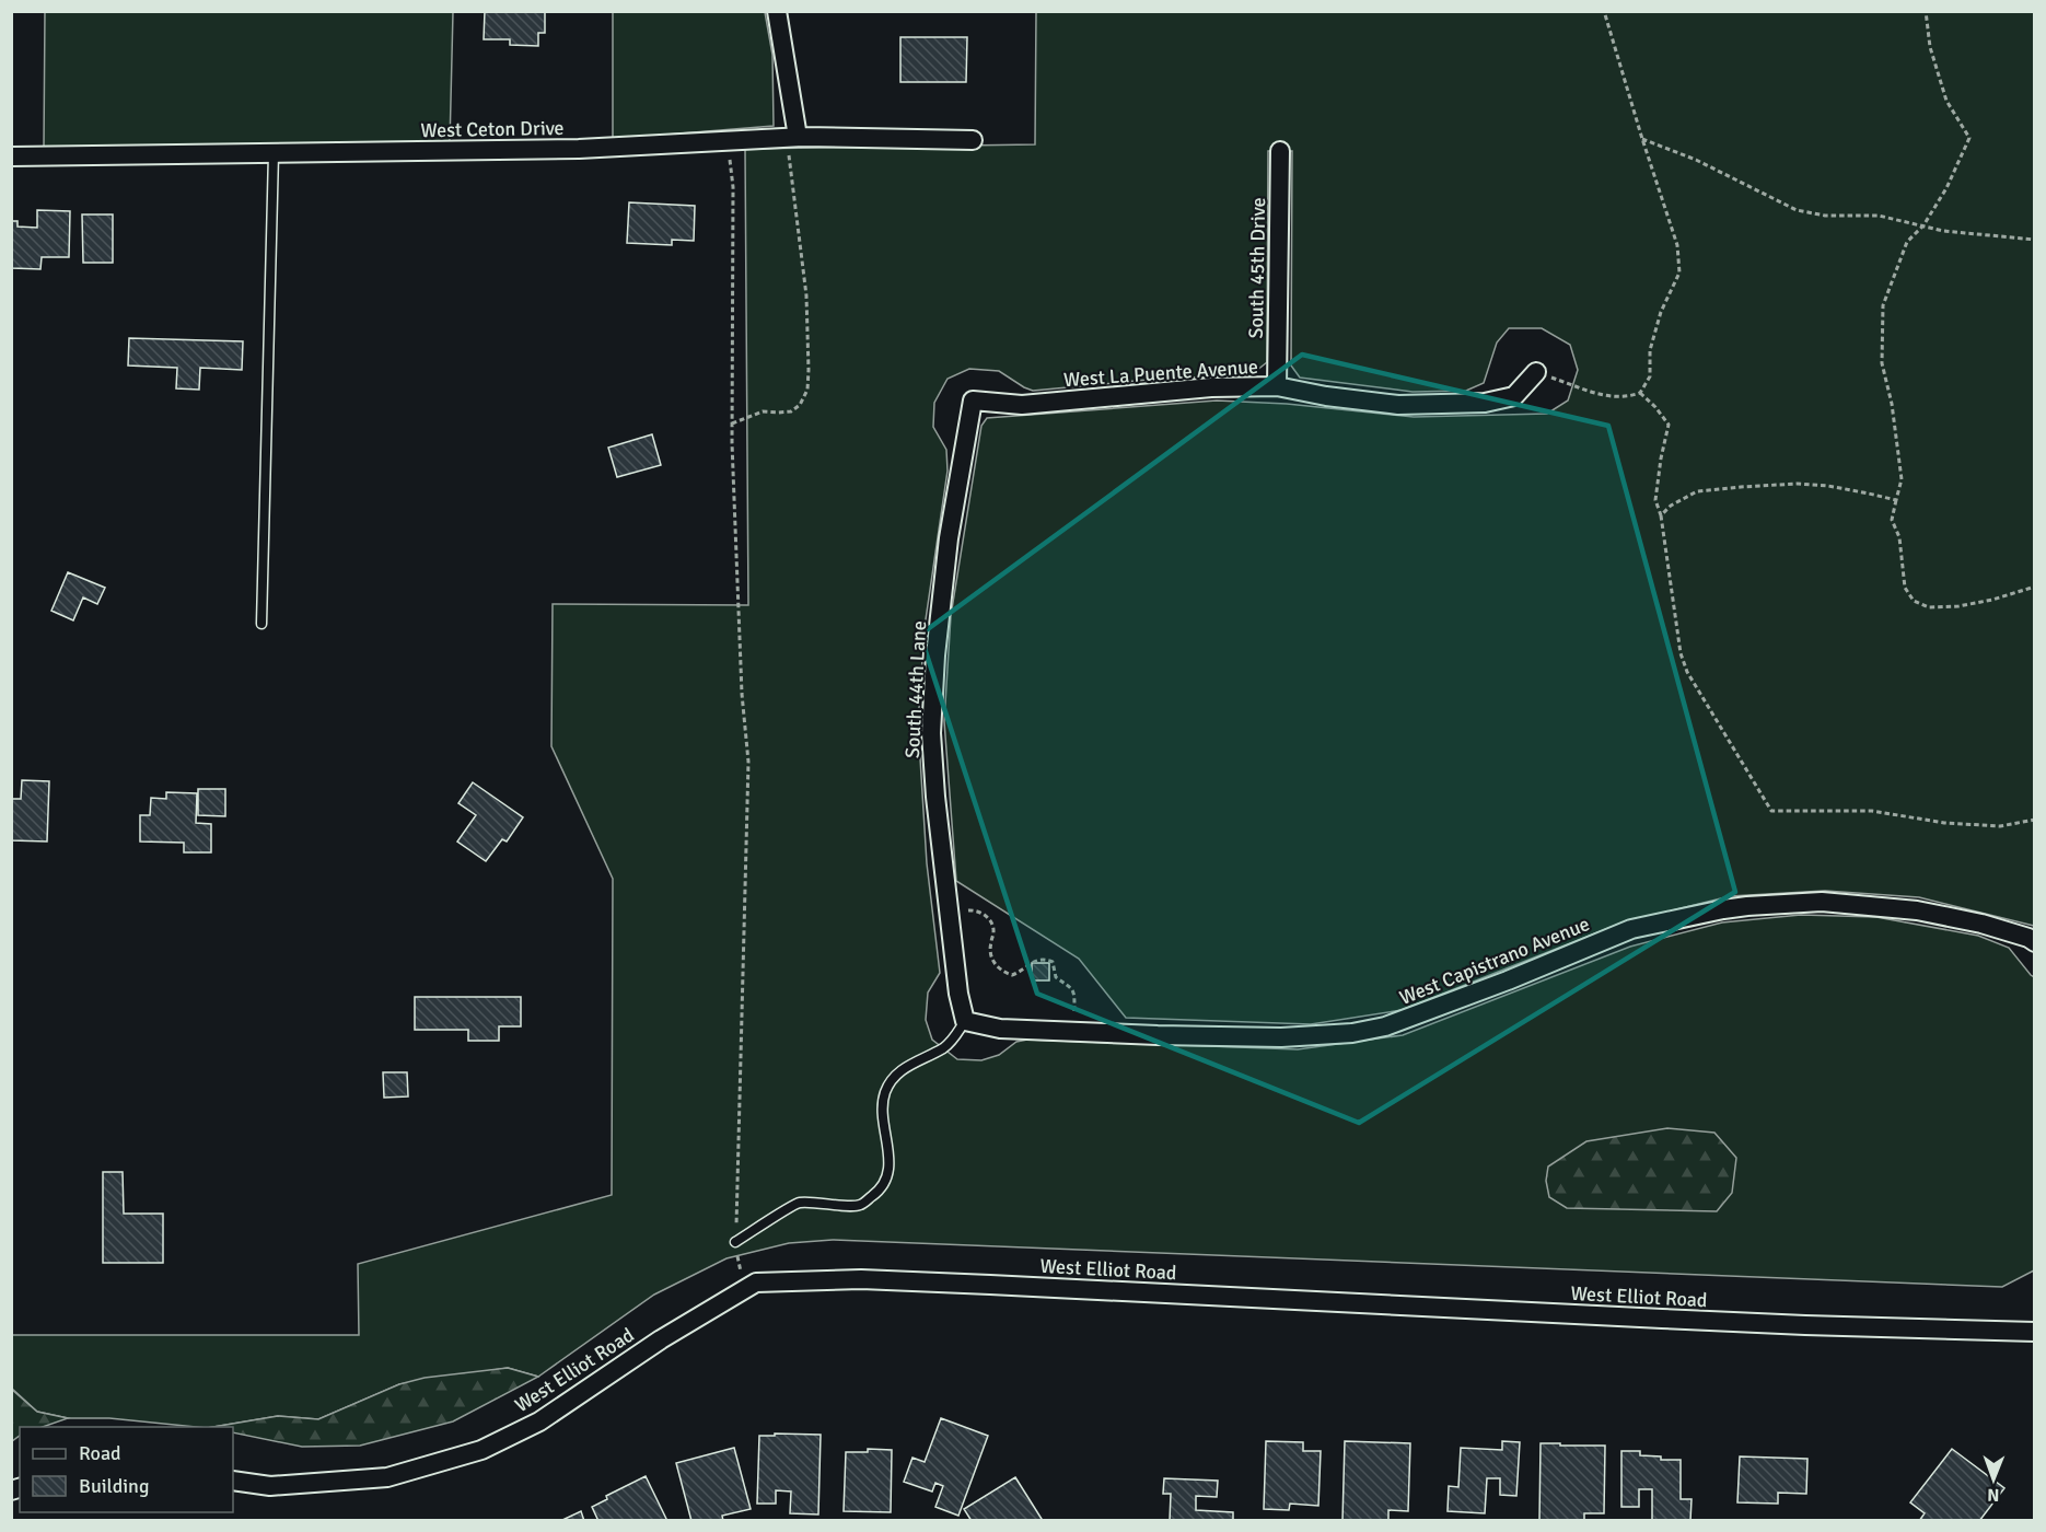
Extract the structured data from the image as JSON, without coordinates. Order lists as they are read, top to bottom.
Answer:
{
  "streets": {
    "street": [
      "West Ceton Drive",
      "South 45th Drive",
      "West La Puente Avenue",
      "South 44th Lane",
      "West Capistrano Avenue",
      "West Elliot Road"
    ]
  },
  "crossings": [
    ["South 45th Drive", "West La Puente Avenue"],
    ["West La Puente Avenue", "South 44th Lane"],
    ["South 44th Lane", "West Capistrano Avenue"]
  ],
  "legend": ["Road", "Building"],
  "north": "bottom"
}
